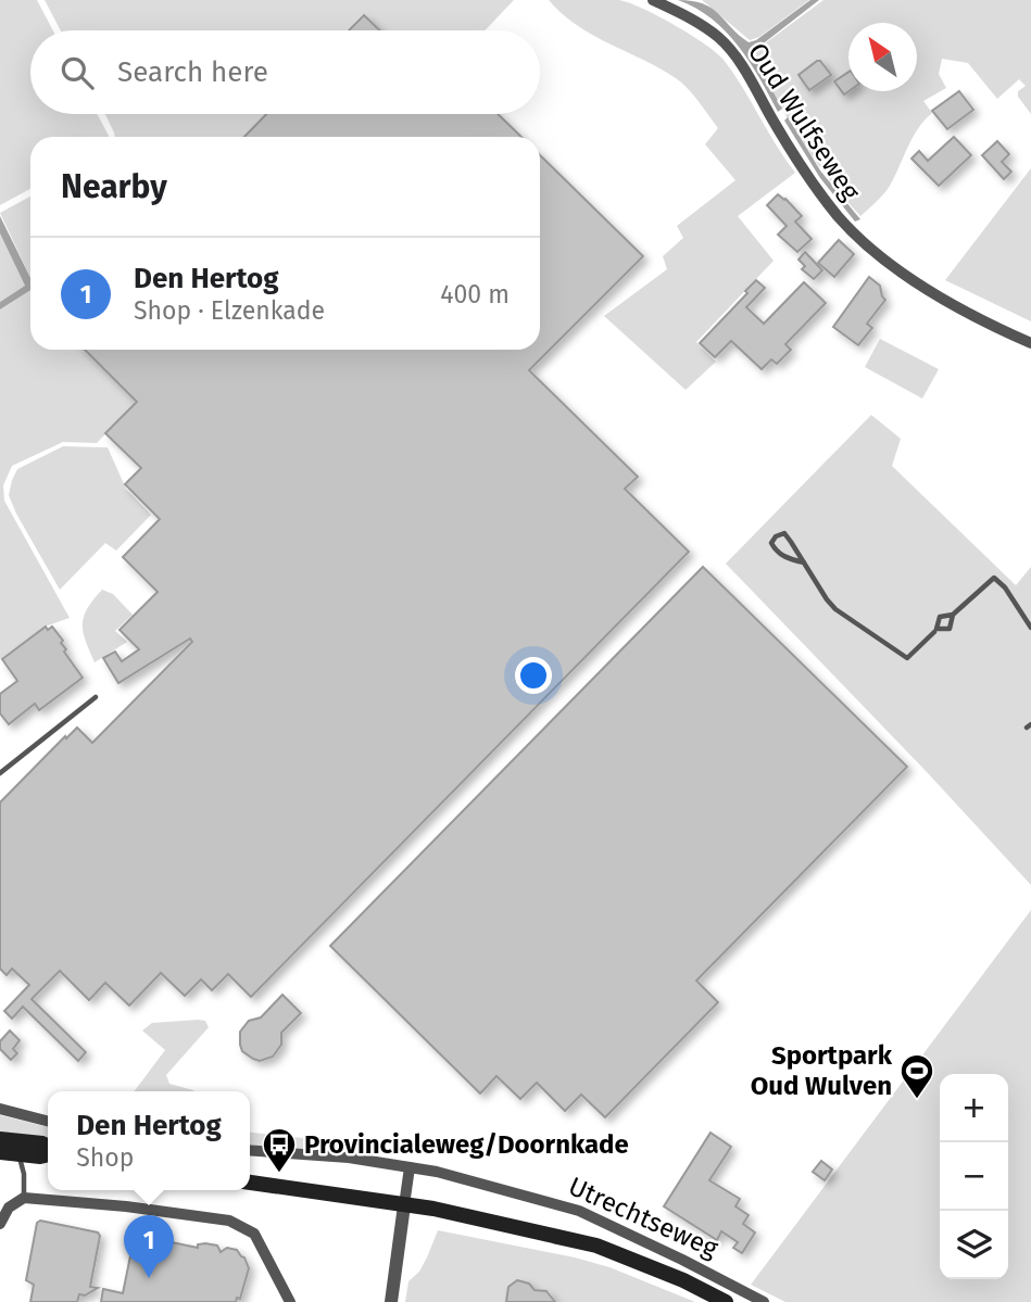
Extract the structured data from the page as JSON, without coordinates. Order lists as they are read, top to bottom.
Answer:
{
  "streets": {
    "main road": ["Utrechtseweg"],
    "street": ["Oud Wulfseweg"]
  },
  "places": {
    "sports": ["Sportpark Oud Wulven"],
    "bus stop": ["Provincialeweg/Doornkade"]
  },
  "north": "top left",
  "page": {
    "search": "Search here",
    "heading": "Nearby",
    "list": [
      {
        "mark": "1",
        "name": "Den Hertog",
        "note": "Shop · Elzenkade",
        "value": "400 m"
      }
    ],
    "map_buttons": ["+", "−"],
    "popup": ["Den Hertog", "Shop"],
    "pins": "1"
  }
}
